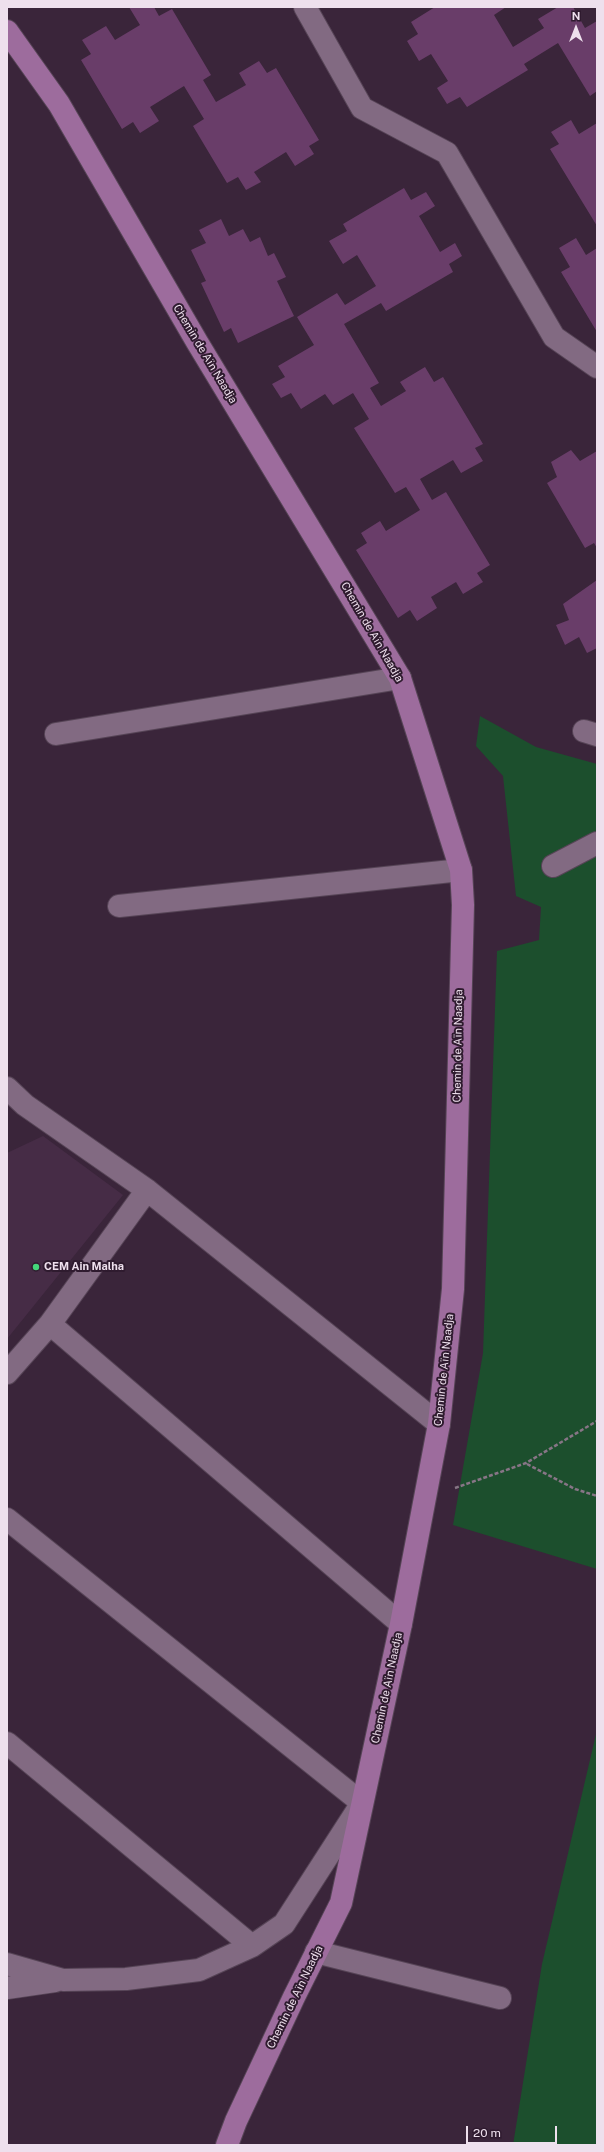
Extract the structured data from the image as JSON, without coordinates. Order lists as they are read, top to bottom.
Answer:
{
  "streets": {
    "main road": ["Chemin de Aïn Naadja"]
  },
  "places": ["CEM Ain Malha"],
  "scale_bar": "20 m",
  "north": "top"
}
